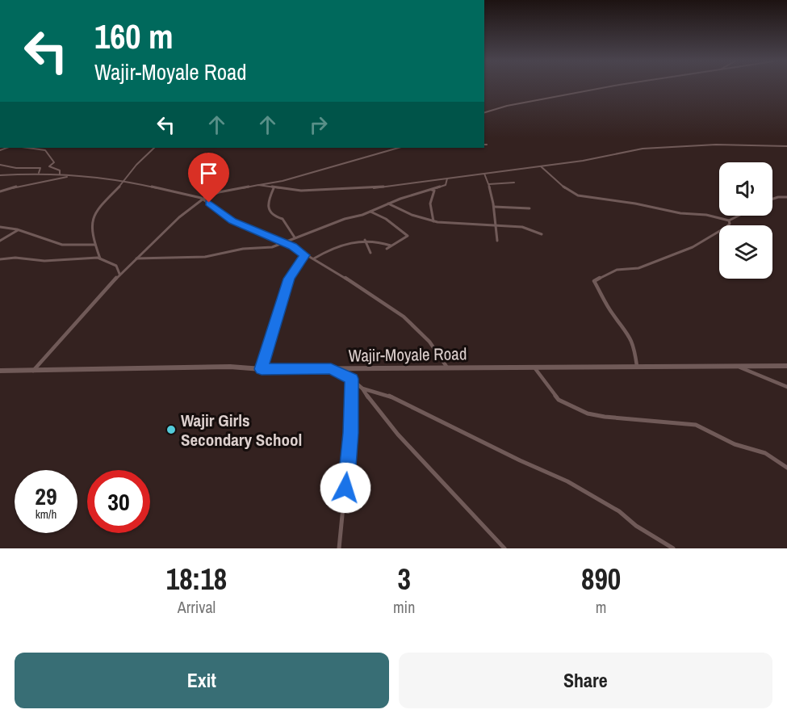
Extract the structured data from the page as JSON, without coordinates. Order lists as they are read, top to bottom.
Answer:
{
  "streets": {
    "main road": ["Wajir-Moyale Road"]
  },
  "places": ["Wajir Girls Secondary School"],
  "page": {
    "turn": ["160 m", "Wajir-Moyale Road"],
    "speed": "29 km/h",
    "limit": "30",
    "eta": [
      "18:18",
      "Arrival",
      "3",
      "min",
      "890",
      "m"
    ],
    "buttons": ["Exit", "Share"]
  }
}
